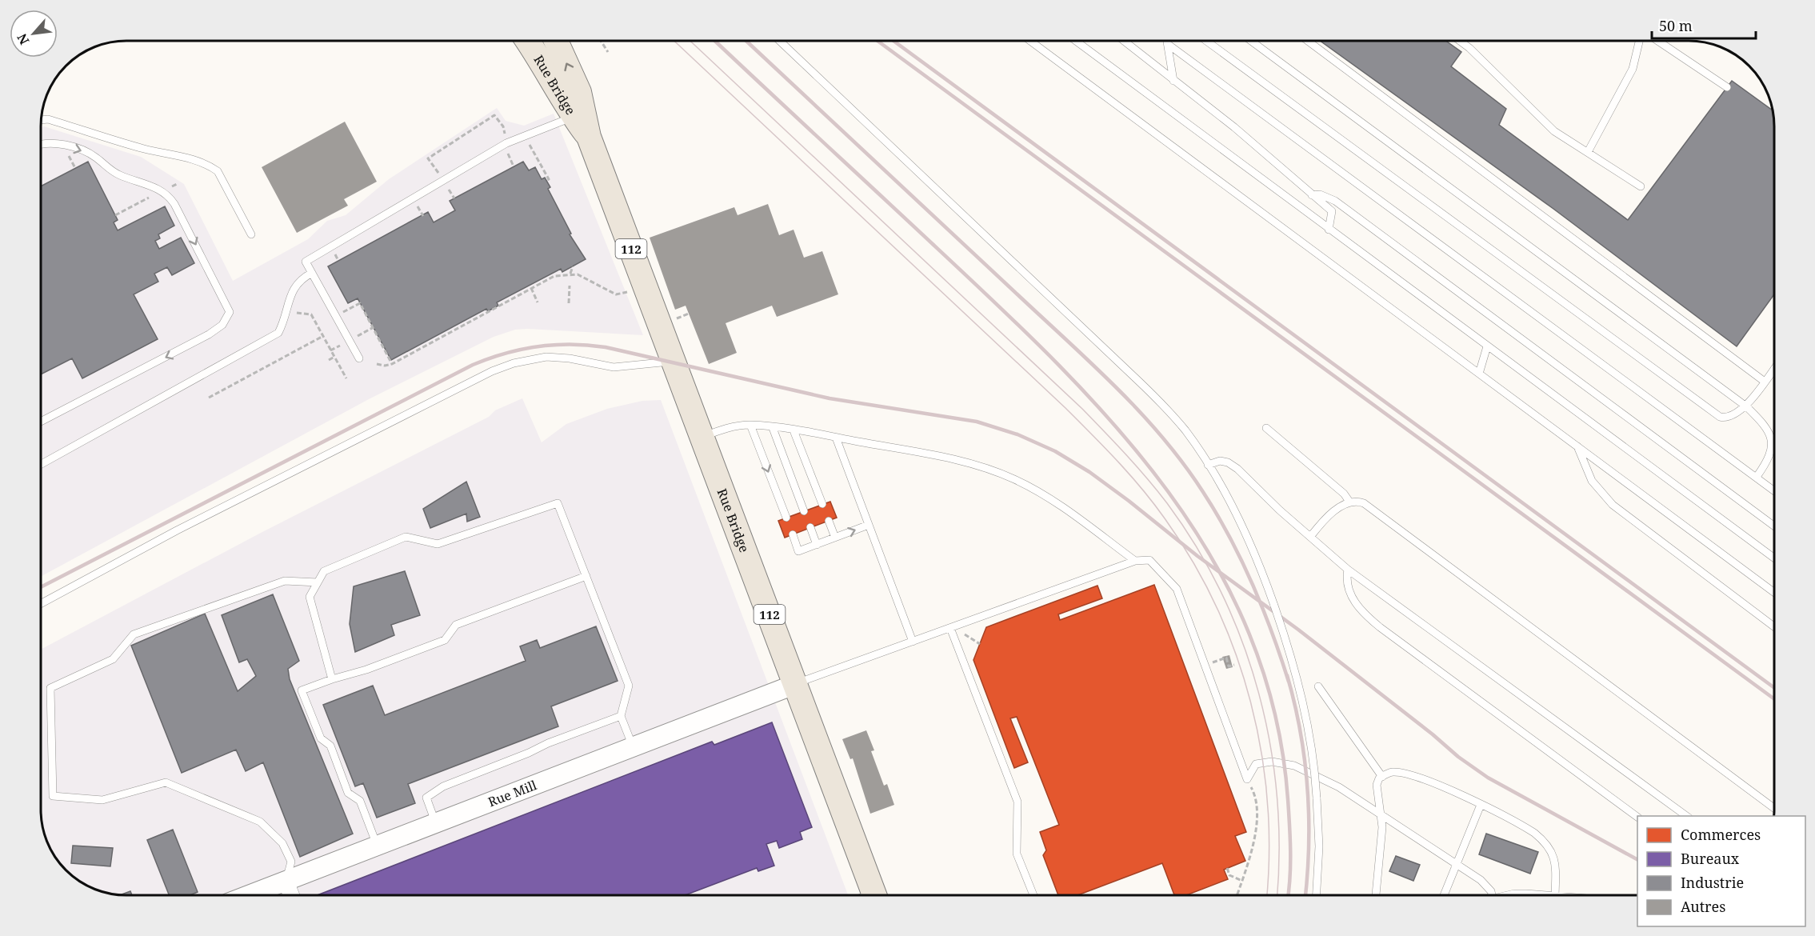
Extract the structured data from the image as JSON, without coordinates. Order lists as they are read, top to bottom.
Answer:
{
  "streets": {
    "main road": ["Rue Bridge", "112"],
    "street": ["Rue Mill"]
  },
  "crossings": [
    ["Rue Bridge", "Rue Mill"]
  ],
  "legend": [
    "Commerces",
    "Bureaux",
    "Industrie",
    "Autres"
  ],
  "scale_bar": "50 m",
  "north": "bottom left"
}
